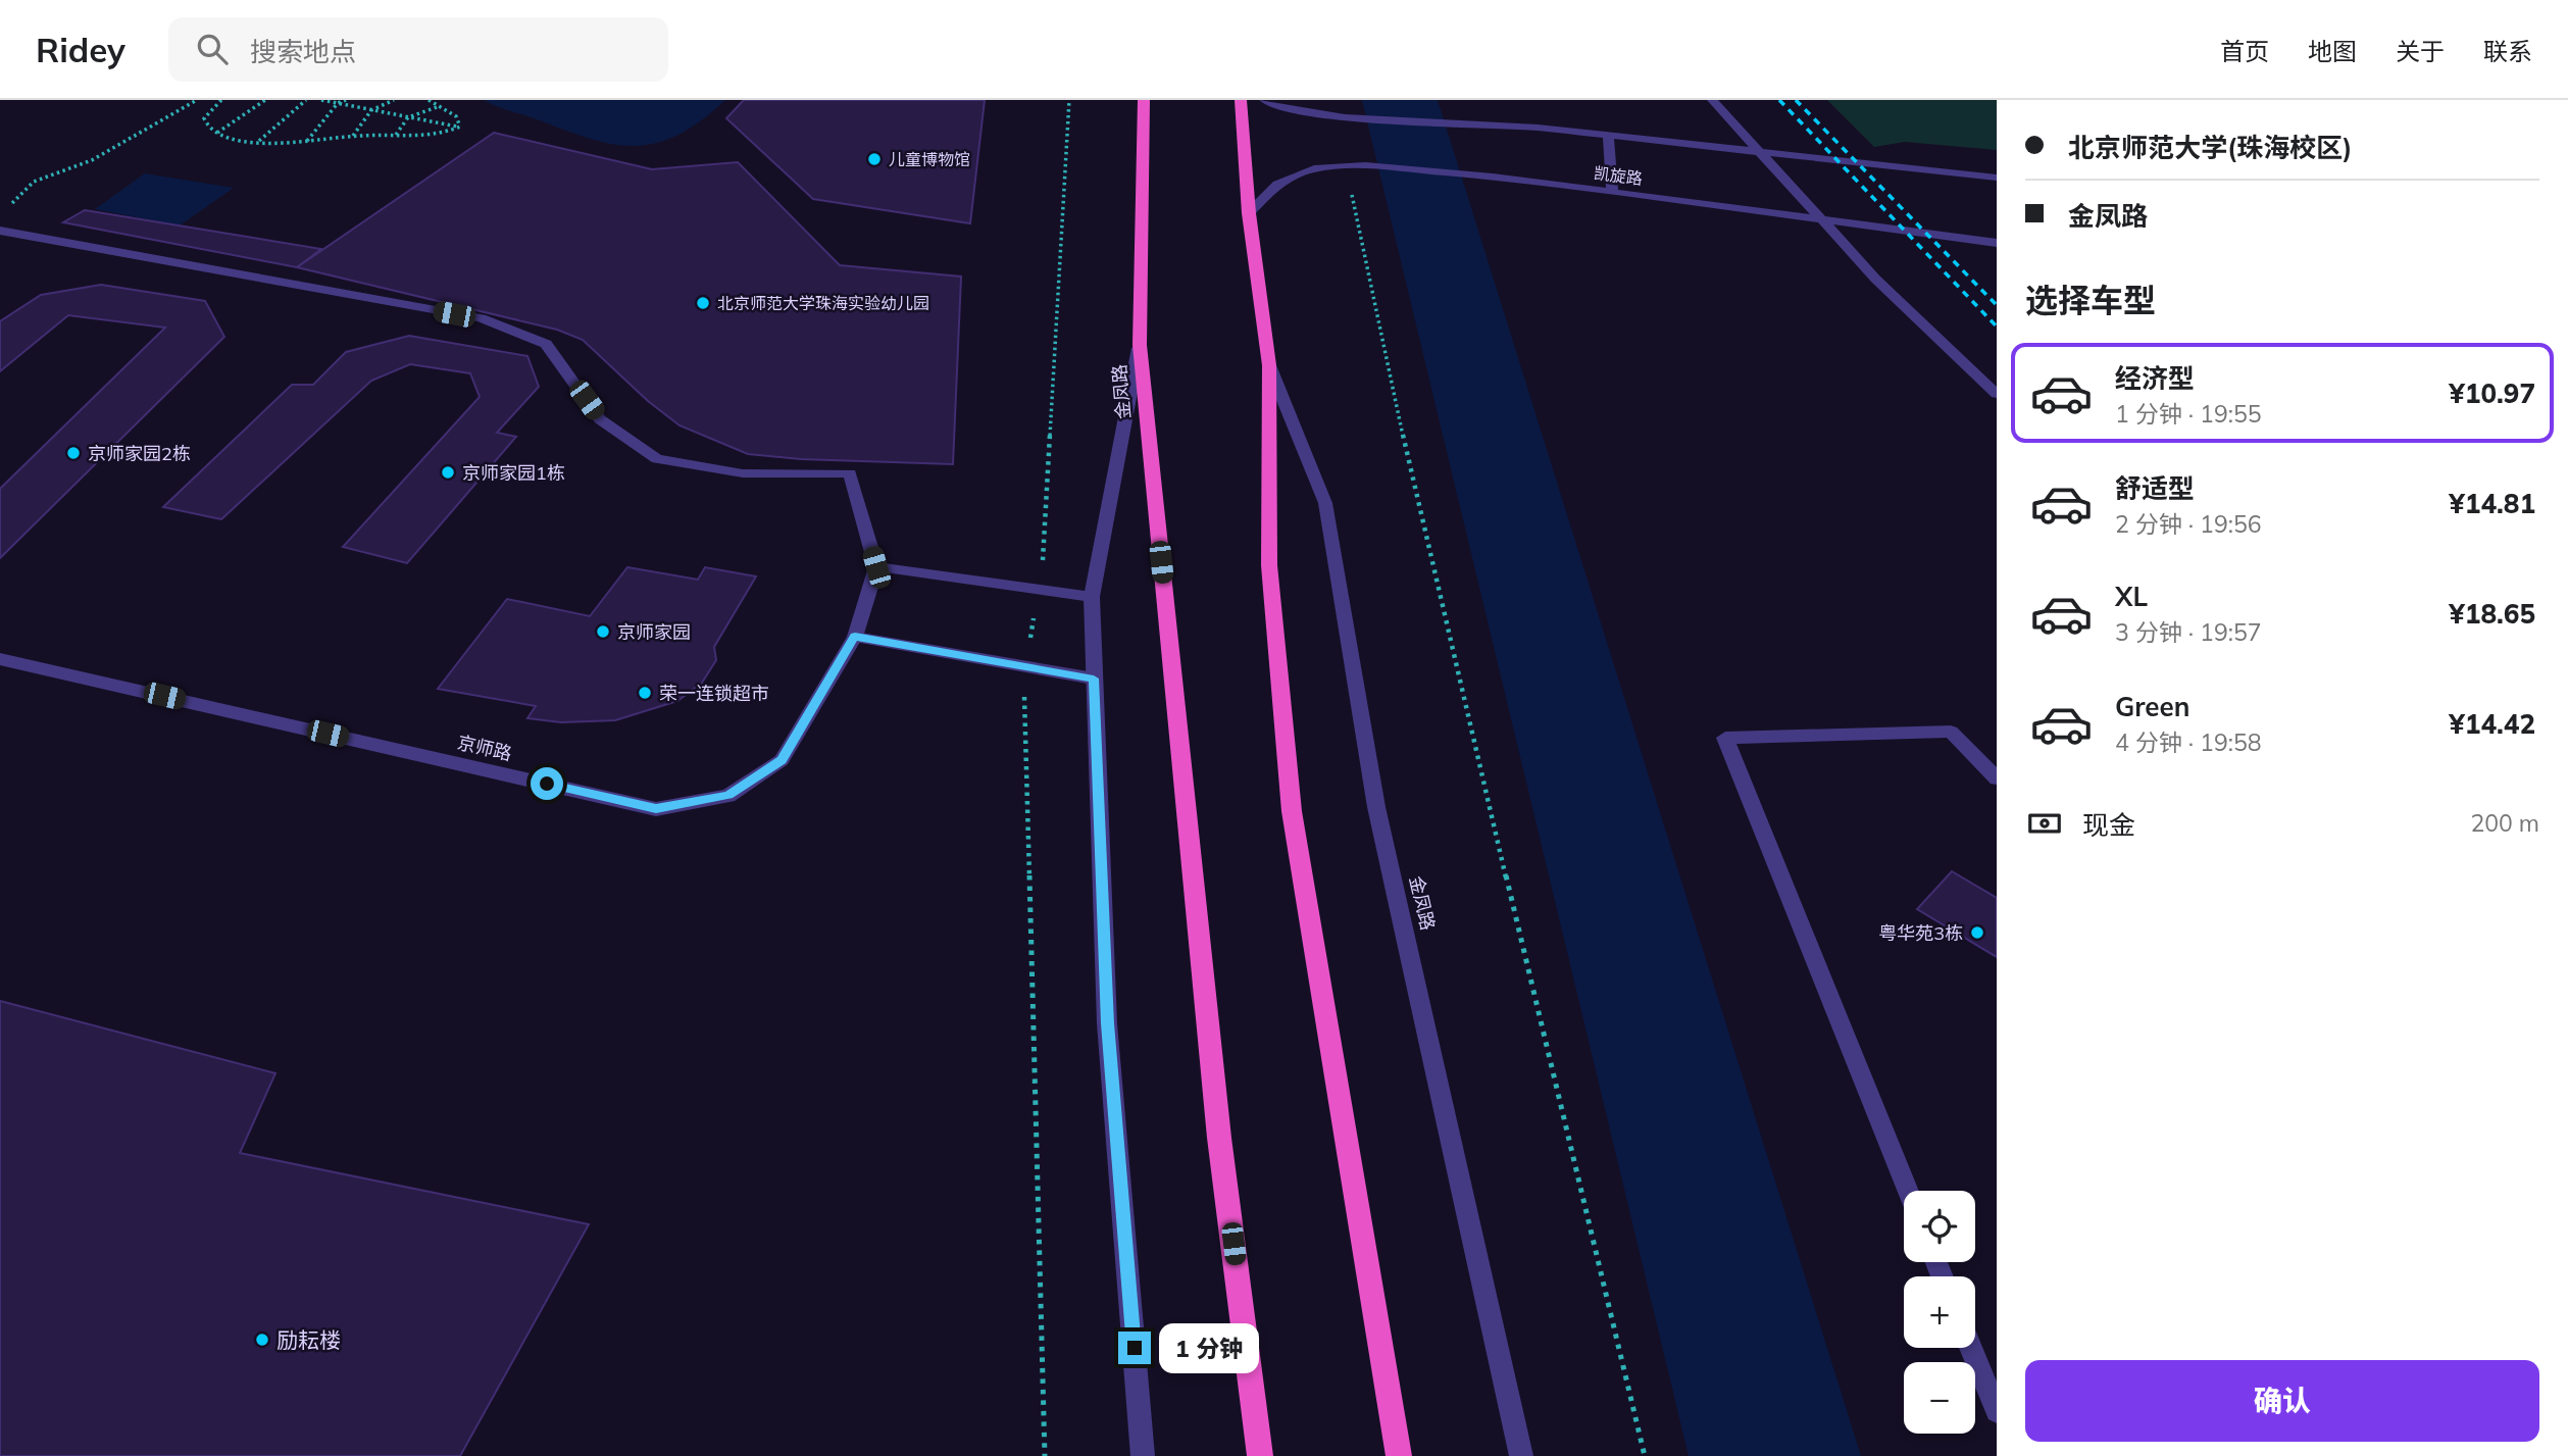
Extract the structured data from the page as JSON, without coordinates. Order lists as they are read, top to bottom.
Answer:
{
  "streets": {
    "highway": ["金凤路"],
    "street": ["凯旋路", "京师路"]
  },
  "crossings": [
    ["凯旋路", "金凤路"]
  ],
  "places": [
    "儿童博物馆",
    "北京师范大学珠海实验幼儿园",
    "京师家园2栋",
    "京师家园1栋",
    "京师家园",
    "荣一连锁超市",
    "粤华苑3栋",
    "励耘楼"
  ],
  "page": {
    "header": "Ridey",
    "search": "搜索地点",
    "nav": [
      "首页",
      "地图",
      "关于",
      "联系"
    ],
    "banner": ["北京师范大学(珠海校区)", "金凤路"],
    "heading": "选择车型",
    "list": [
      {
        "name": "经济型",
        "note": "1 分钟 · 19:55",
        "value": "¥10.97"
      },
      {
        "name": "舒适型",
        "note": "2 分钟 · 19:56",
        "value": "¥14.81"
      },
      {
        "name": "XL",
        "note": "3 分钟 · 19:57",
        "value": "¥18.65"
      },
      {
        "name": "Green",
        "note": "4 分钟 · 19:58",
        "value": "¥14.42"
      }
    ],
    "pay": ["现金", "200 m"],
    "map_buttons": ["+", "−"],
    "bubble": "1 分钟",
    "buttons": "确认"
  }
}
